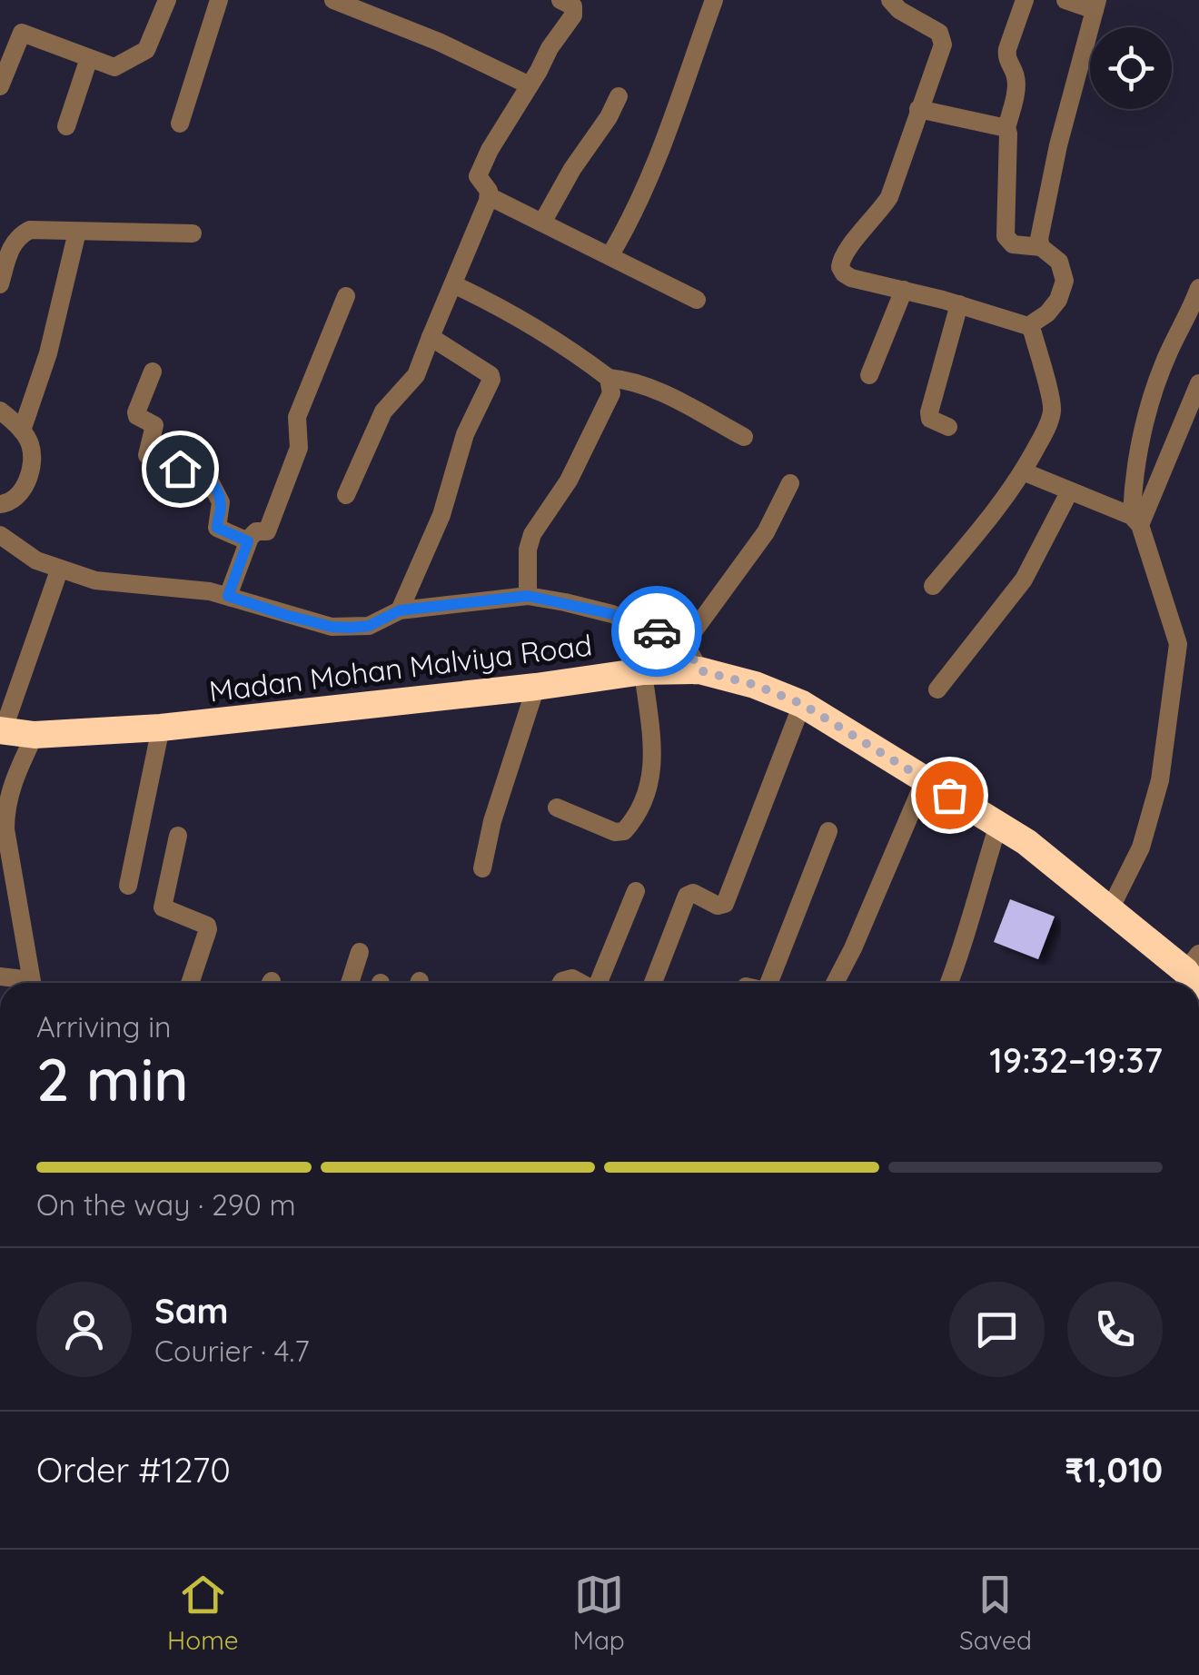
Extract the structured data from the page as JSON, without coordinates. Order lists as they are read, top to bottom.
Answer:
{
  "streets": {
    "highway": ["Madan Mohan Malviya Road"]
  },
  "page": {
    "heading": ["2 min", "Arriving in", "19:32–19:37"],
    "panel": [
      "Sam",
      "Courier · 4.7",
      "Order #1270",
      "₹1,010"
    ],
    "bar": "On the way · 290 m",
    "tabs": ["Home", "Map", "Saved"]
  }
}
